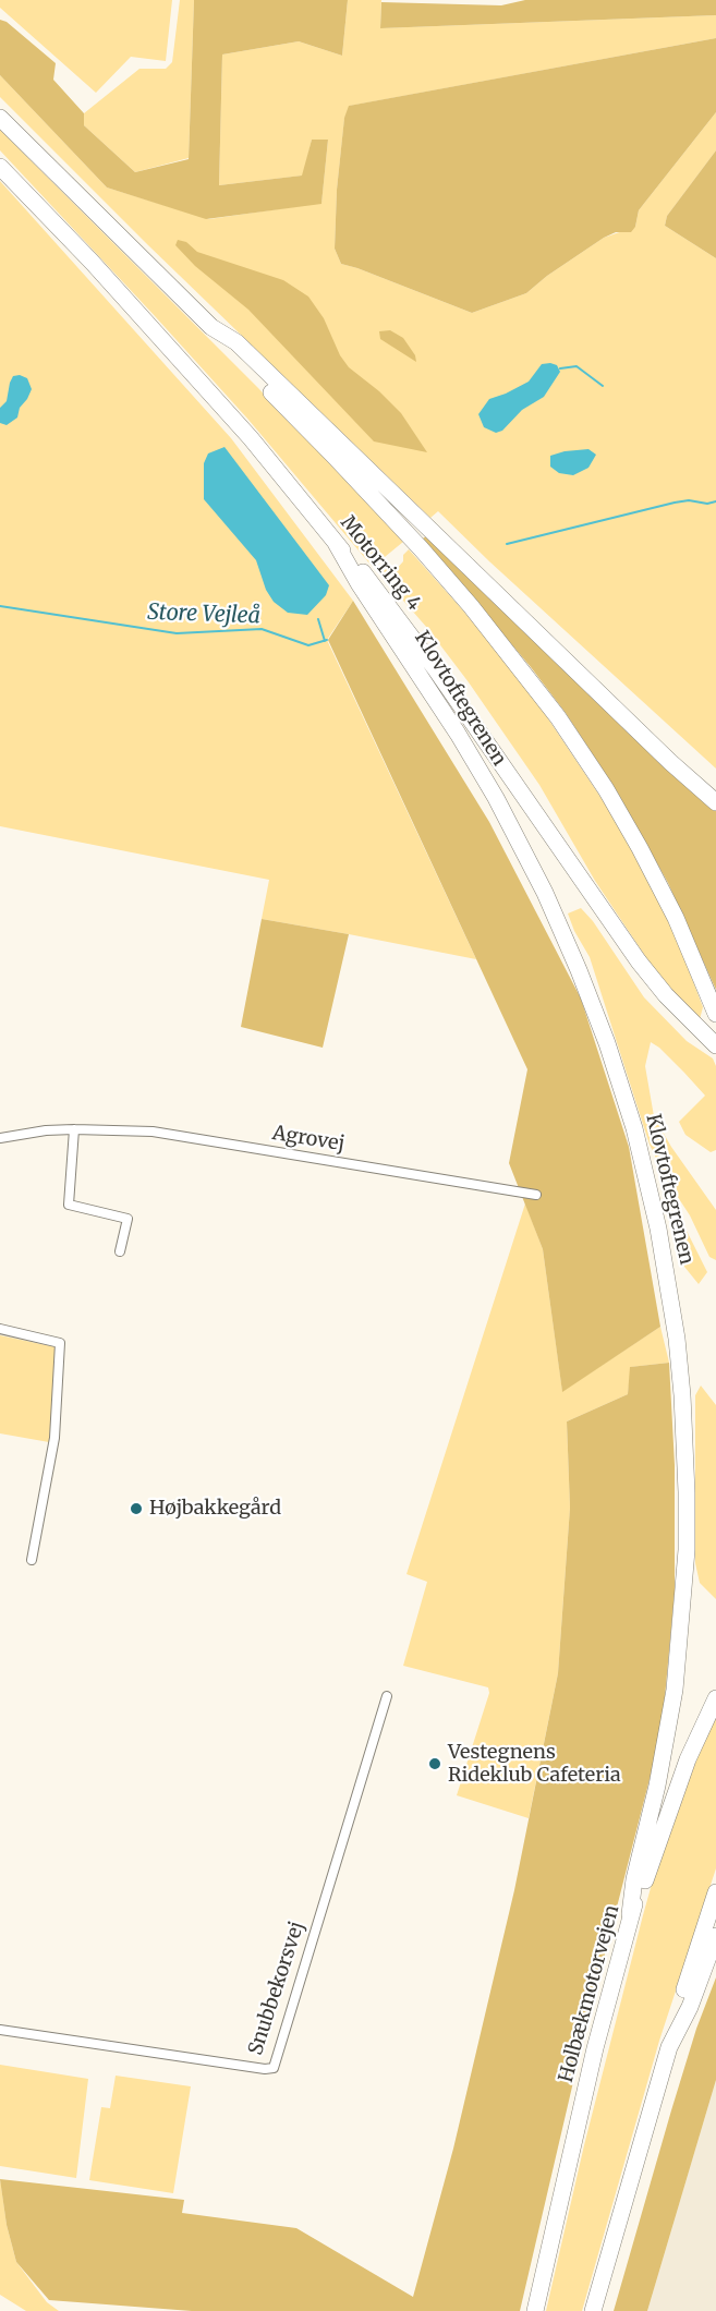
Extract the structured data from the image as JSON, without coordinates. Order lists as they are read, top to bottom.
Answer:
{
  "streets": {
    "highway": ["Motorring 4", "Klovtoftegrenen", "Holbækmotorvejen"],
    "street": ["Agrovej", "Snubbekorsvej"]
  },
  "crossings": [
    ["Motorring 4", "Klovtoftegrenen"],
    ["Klovtoftegrenen", "Holbækmotorvejen"]
  ],
  "water": ["Store Vejleå"],
  "places": ["Højbakkegård", "Vestegnens Rideklub Cafeteria"]
}
